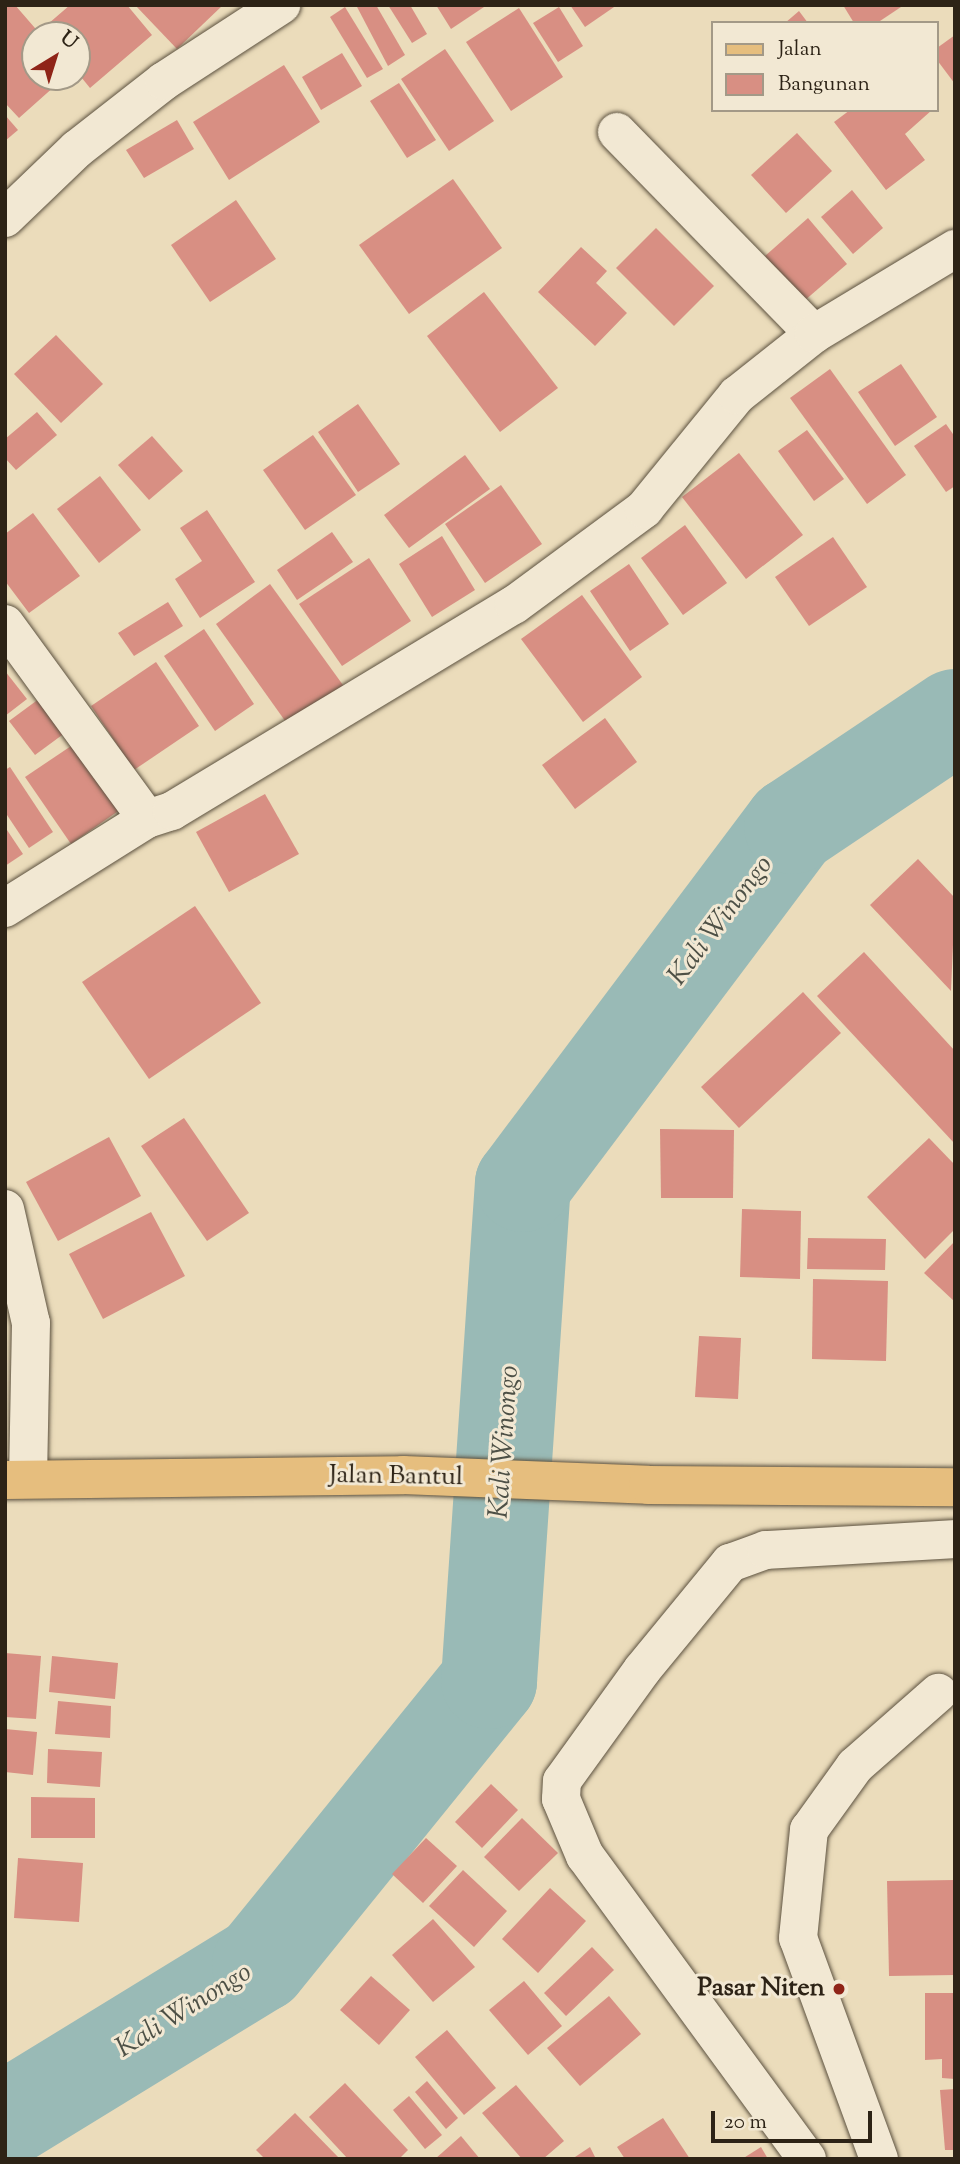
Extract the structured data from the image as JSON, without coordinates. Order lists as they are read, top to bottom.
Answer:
{
  "streets": {
    "main road": ["Jalan Bantul"]
  },
  "water": ["Kali Winongo"],
  "places": ["Pasar Niten"],
  "legend": ["Jalan", "Bangunan"],
  "scale_bar": "20 m",
  "north": "top right"
}
